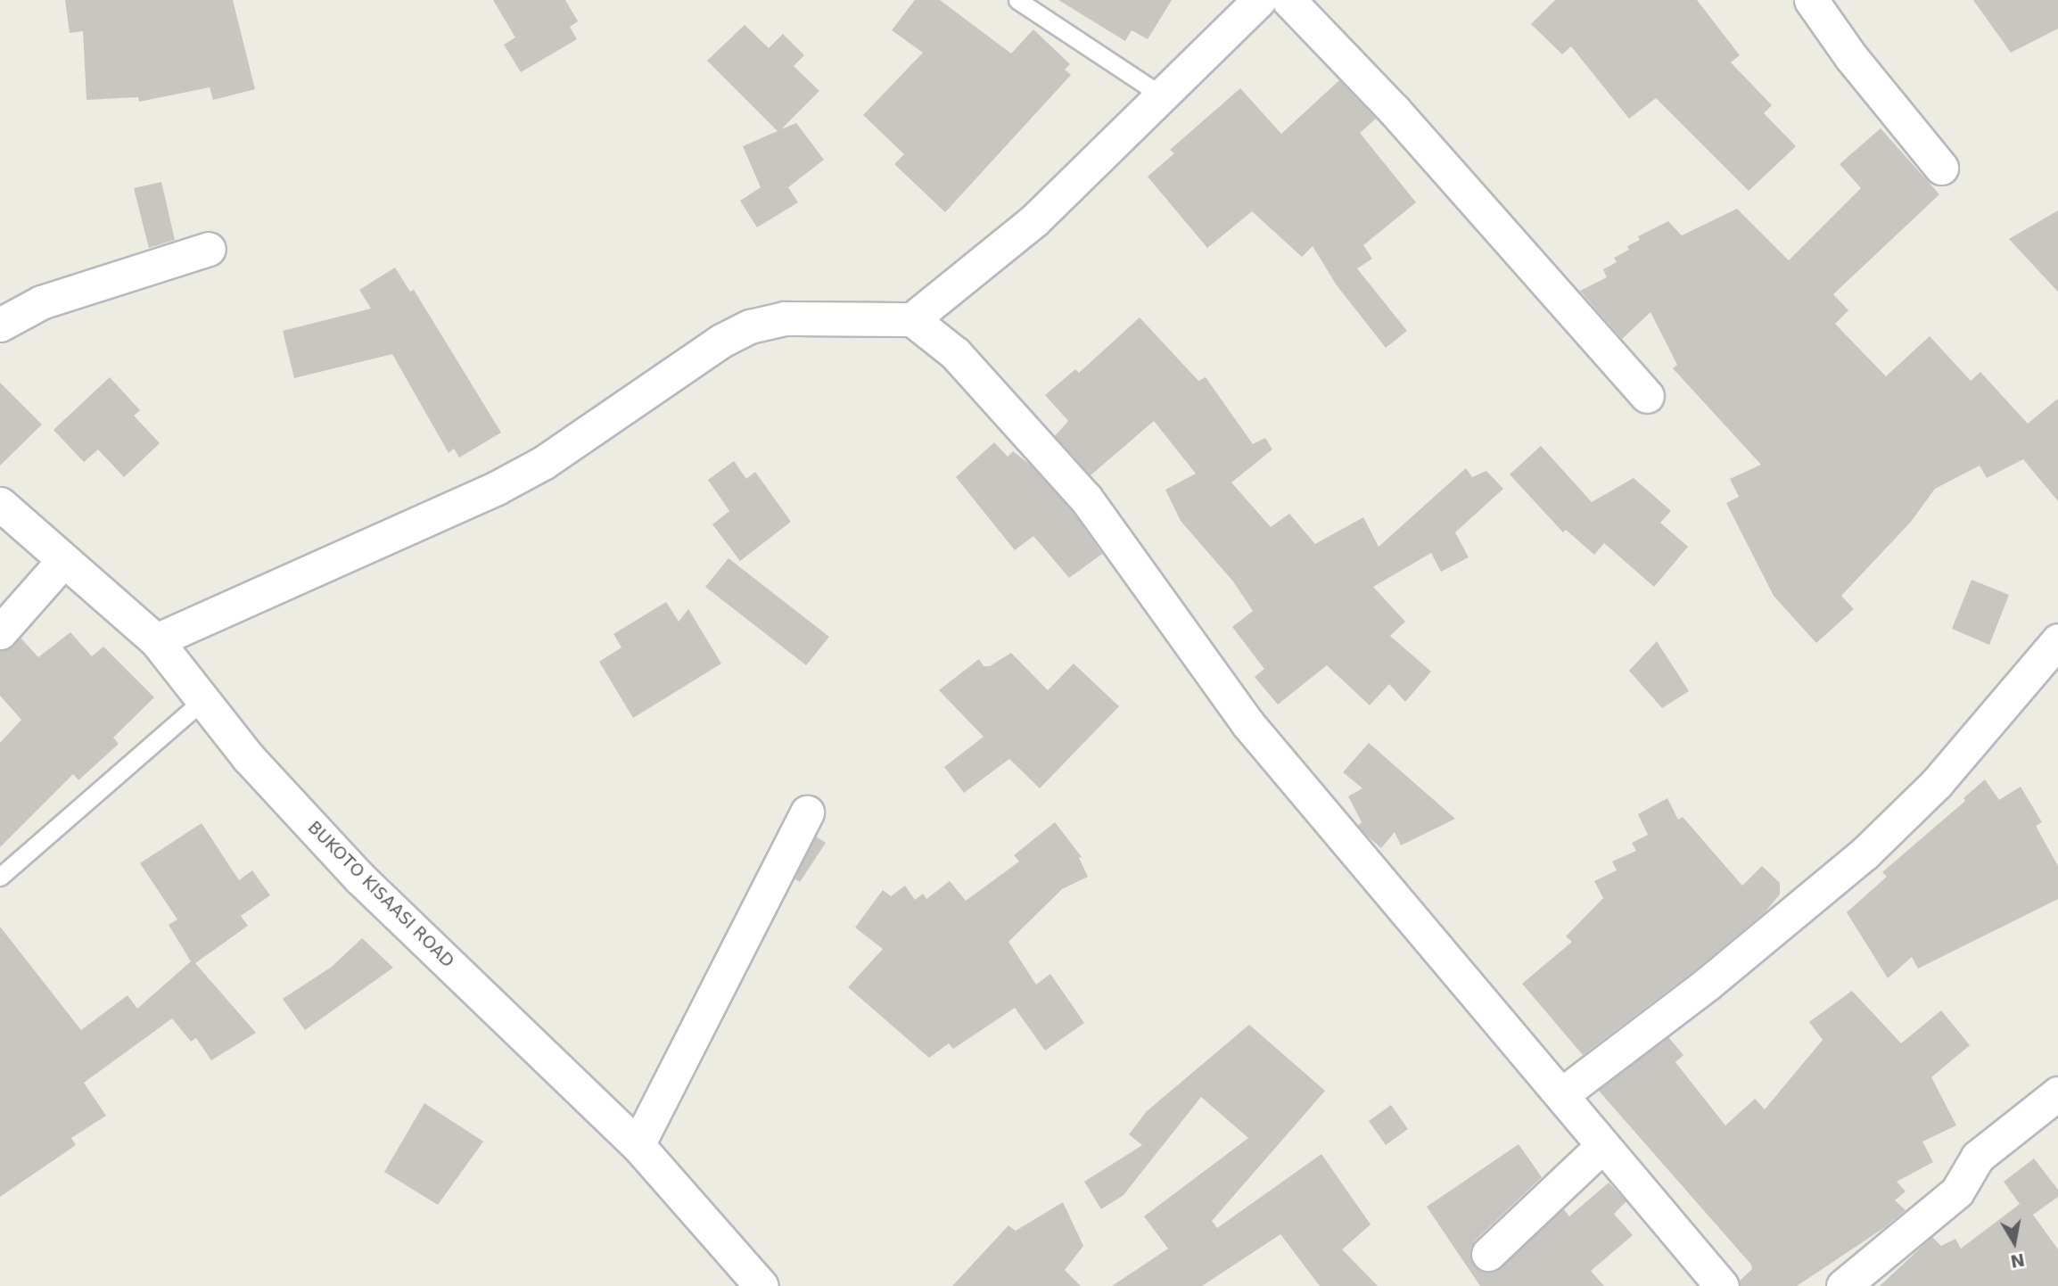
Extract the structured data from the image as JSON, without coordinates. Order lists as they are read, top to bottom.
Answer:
{
  "streets": {
    "street": ["BUKOTO KISAASI ROAD"]
  },
  "north": "bottom"
}
